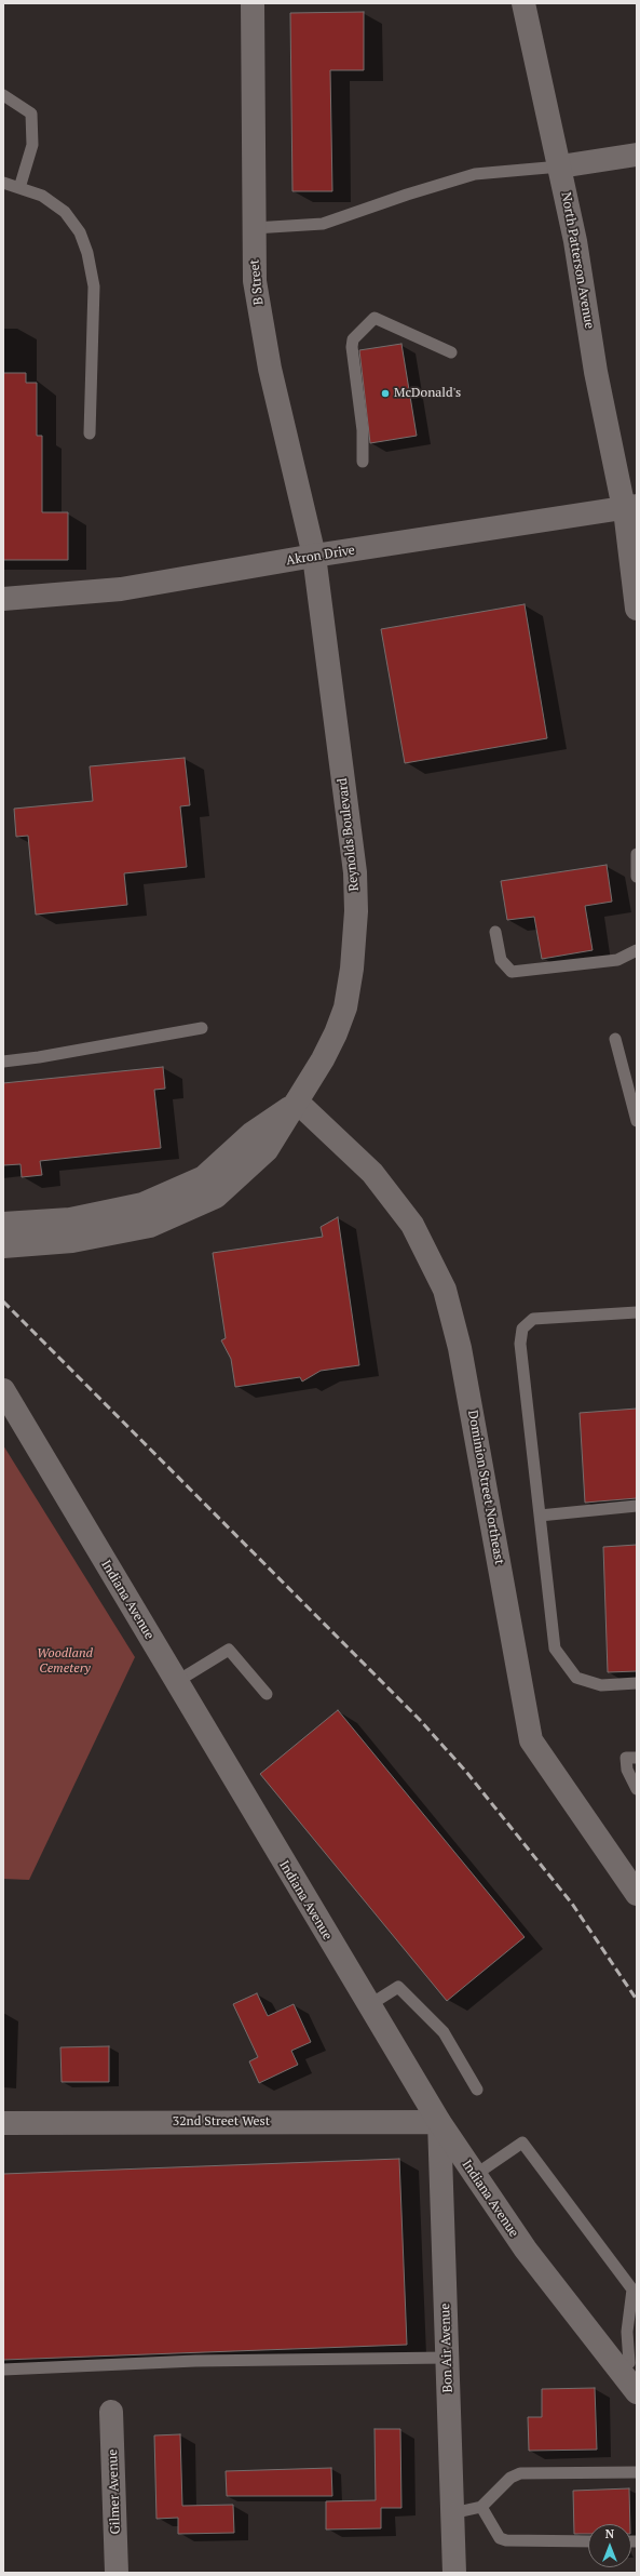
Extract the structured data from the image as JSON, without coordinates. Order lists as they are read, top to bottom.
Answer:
{
  "streets": {
    "main road": [
      "North Patterson Avenue",
      "B Street",
      "Akron Drive",
      "Reynolds Boulevard",
      "Dominion Street Northeast",
      "Indiana Avenue",
      "32nd Street West",
      "Bon Air Avenue",
      "Gilmer Avenue"
    ]
  },
  "crossings": [
    ["North Patterson Avenue", "Akron Drive"],
    ["B Street", "Akron Drive"],
    ["B Street", "Reynolds Boulevard"],
    ["Akron Drive", "Reynolds Boulevard"],
    ["Reynolds Boulevard", "Dominion Street Northeast"],
    ["Indiana Avenue", "32nd Street West"],
    ["Indiana Avenue", "Bon Air Avenue"],
    ["32nd Street West", "Bon Air Avenue"]
  ],
  "parks": ["Woodland Cemetery"],
  "places": ["McDonald's"],
  "north": "top"
}
